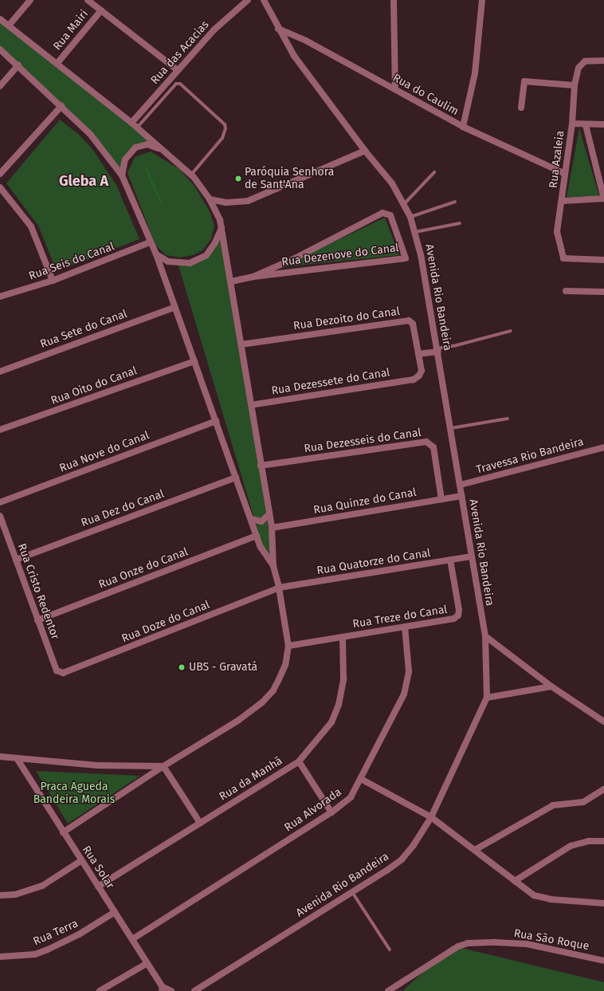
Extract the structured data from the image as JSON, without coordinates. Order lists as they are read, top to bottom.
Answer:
{
  "streets": {
    "street": [
      "Rua Mairi",
      "Rua das Acacias",
      "Rua do Caulim",
      "Rua Azaleia",
      "Rua Dezenove do Canal",
      "Rua Seis do Canal",
      "Avenida Rio Bandeira",
      "Rua Dezoito do Canal",
      "Rua Sete do Canal",
      "Rua Dezessete do Canal",
      "Rua Oito do Canal",
      "Rua Dezesseis do Canal",
      "Rua Nove do Canal",
      "Travessa Rio Bandeira",
      "Rua Quinze do Canal",
      "Rua Dez do Canal",
      "Rua Quatorze do Canal",
      "Rua Onze do Canal",
      "Rua Cristo Redentor",
      "Rua Treze do Canal",
      "Rua Doze do Canal",
      "Rua da Manhã",
      "Rua Alvorada",
      "Rua Solar",
      "Rua Terra",
      "Rua São Roque"
    ]
  },
  "crossings": [
    ["Rua do Caulim", "Rua Azaleia"],
    ["Rua do Caulim", "Avenida Rio Bandeira"],
    ["Avenida Rio Bandeira", "Travessa Rio Bandeira"],
    ["Avenida Rio Bandeira", "Rua Quinze do Canal"],
    ["Avenida Rio Bandeira", "Rua Quatorze do Canal"],
    ["Rua Dezoito do Canal", "Rua Dezessete do Canal"],
    ["Rua Dezesseis do Canal", "Rua Quinze do Canal"],
    ["Rua Dez do Canal", "Rua Cristo Redentor"],
    ["Rua Quatorze do Canal", "Rua Treze do Canal"],
    ["Rua Quatorze do Canal", "Rua Doze do Canal"],
    ["Rua Onze do Canal", "Rua Cristo Redentor"],
    ["Rua Cristo Redentor", "Rua Doze do Canal"],
    ["Rua Treze do Canal", "Rua da Manhã"],
    ["Rua Treze do Canal", "Rua Alvorada"],
    ["Rua da Manhã", "Rua Solar"],
    ["Rua Alvorada", "Rua Solar"],
    ["Rua Solar", "Rua Terra"]
  ],
  "districts": ["Gleba A"],
  "parks": ["Praca Agueda Bandeira Morais"],
  "places": ["Paróquia Senhora de Sant'Ana", "UBS - Gravatá"]
}
